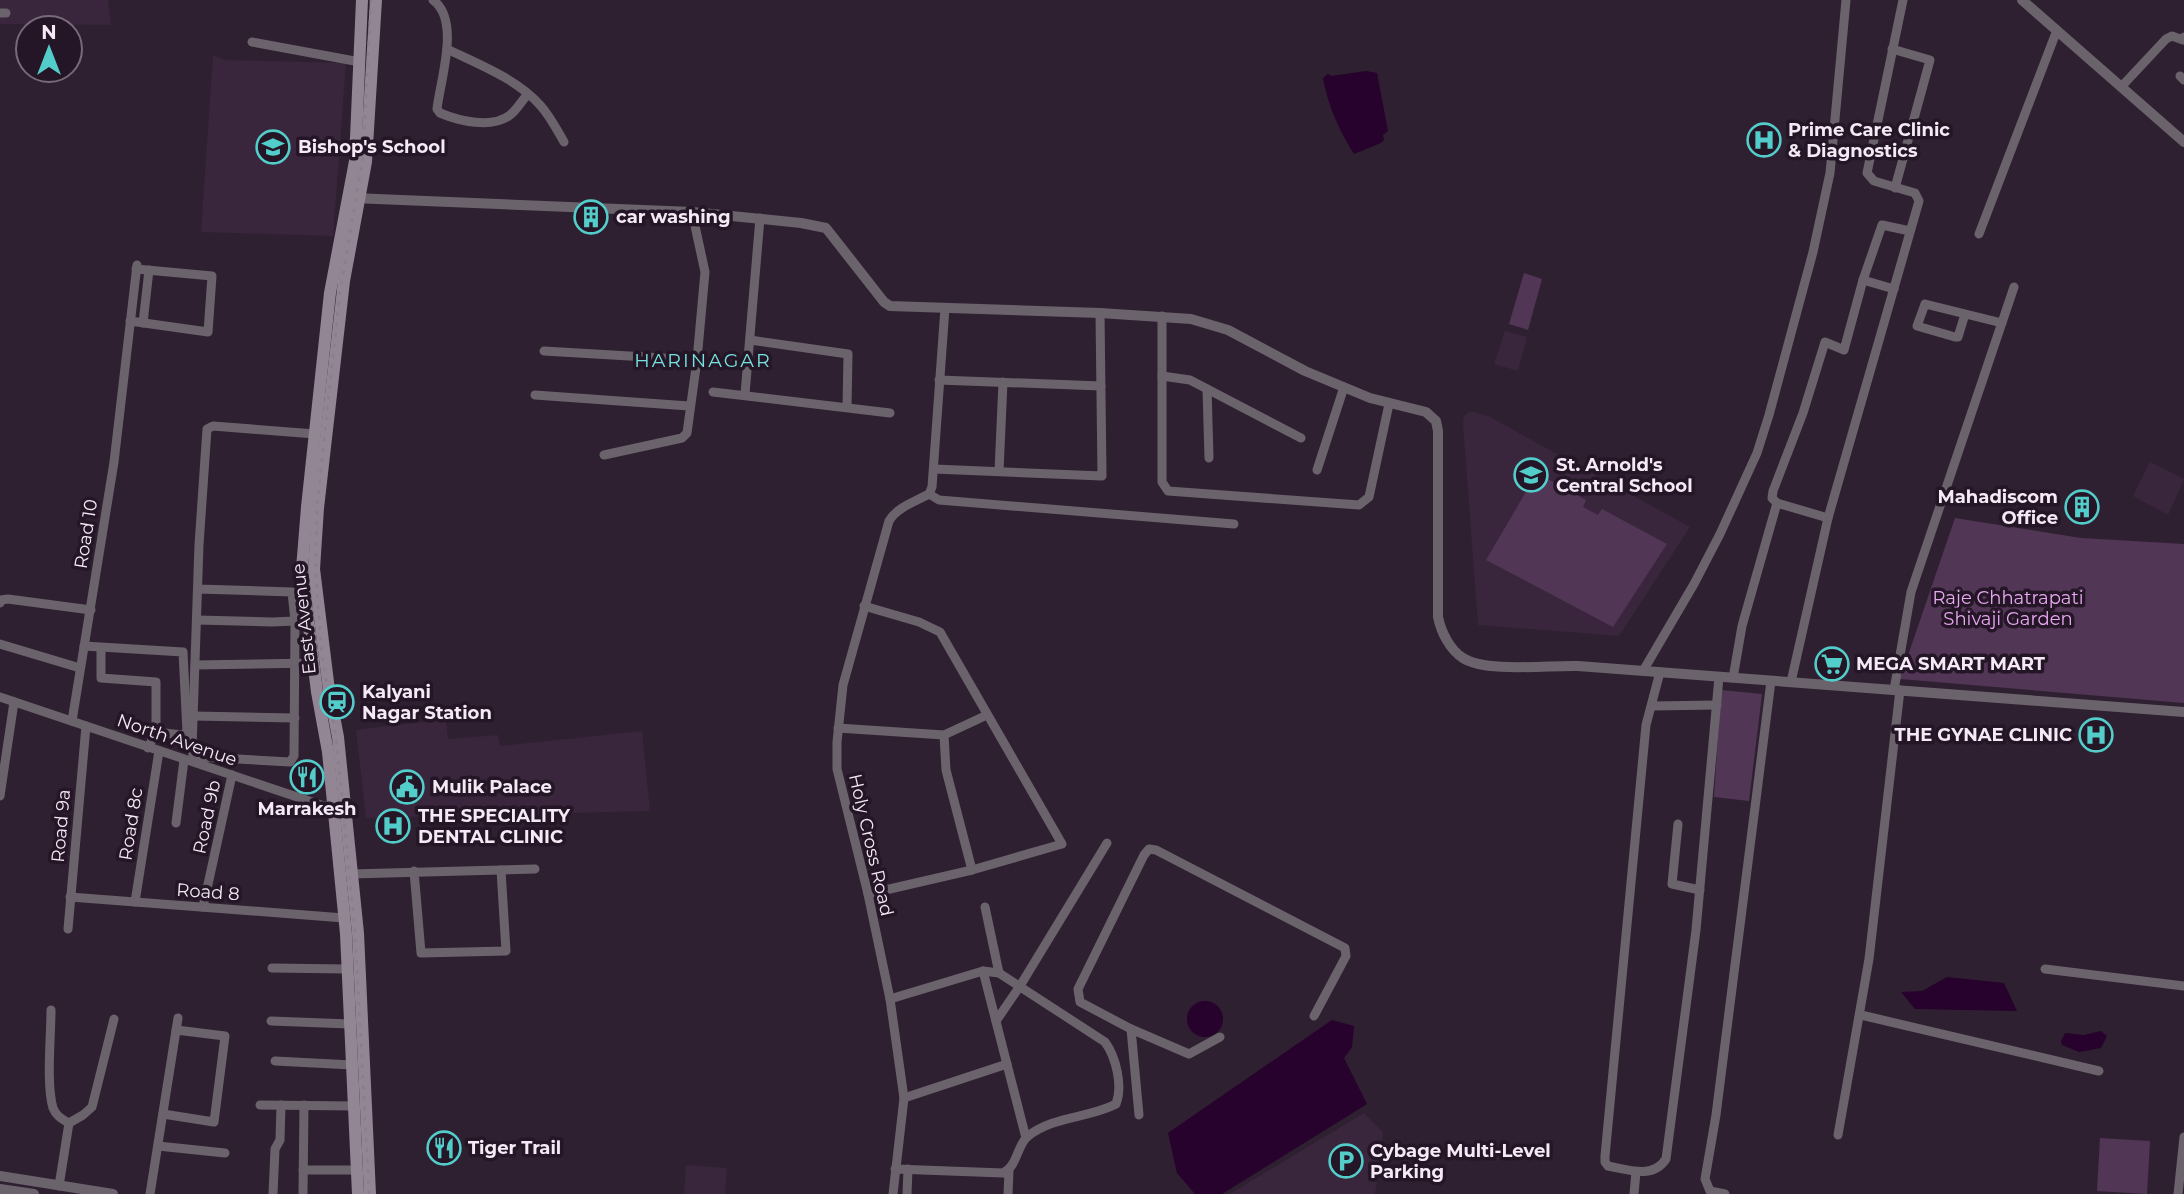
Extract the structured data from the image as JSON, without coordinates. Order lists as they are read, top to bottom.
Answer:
{
  "streets": {
    "main road": ["East Avenue"],
    "street": [
      "Road 10",
      "North Avenue",
      "Road 9b",
      "Road 8c",
      "Road 9a",
      "Holy Cross Road",
      "Road 8"
    ]
  },
  "crossings": [
    ["Road 10", "North Avenue"],
    ["East Avenue", "North Avenue"],
    ["East Avenue", "Road 8"],
    ["North Avenue", "Road 9b"],
    ["North Avenue", "Road 8c"],
    ["North Avenue", "Road 9a"],
    ["Road 9b", "Road 8"],
    ["Road 8c", "Road 8"],
    ["Road 9a", "Road 8"]
  ],
  "districts": ["HARINAGAR"],
  "parks": ["Raje Chhatrapati Shivaji Garden"],
  "places": {
    "hospital": ["Prime Care Clinic & Diagnostics", "THE GYNAE CLINIC", "THE SPECIALITY DENTAL CLINIC"],
    "school or university": ["Bishop's School", "St. Arnold's Central School"],
    "building": ["car washing", "Mahadiscom Office"],
    "supermarket": ["MEGA SMART MART"],
    "station": ["Kalyani Nagar Station"],
    "restaurant": ["Marrakesh", "Tiger Trail"],
    "public building": ["Mulik Palace"],
    "parking": ["Cybage Multi-Level Parking"]
  },
  "north": "top"
}
